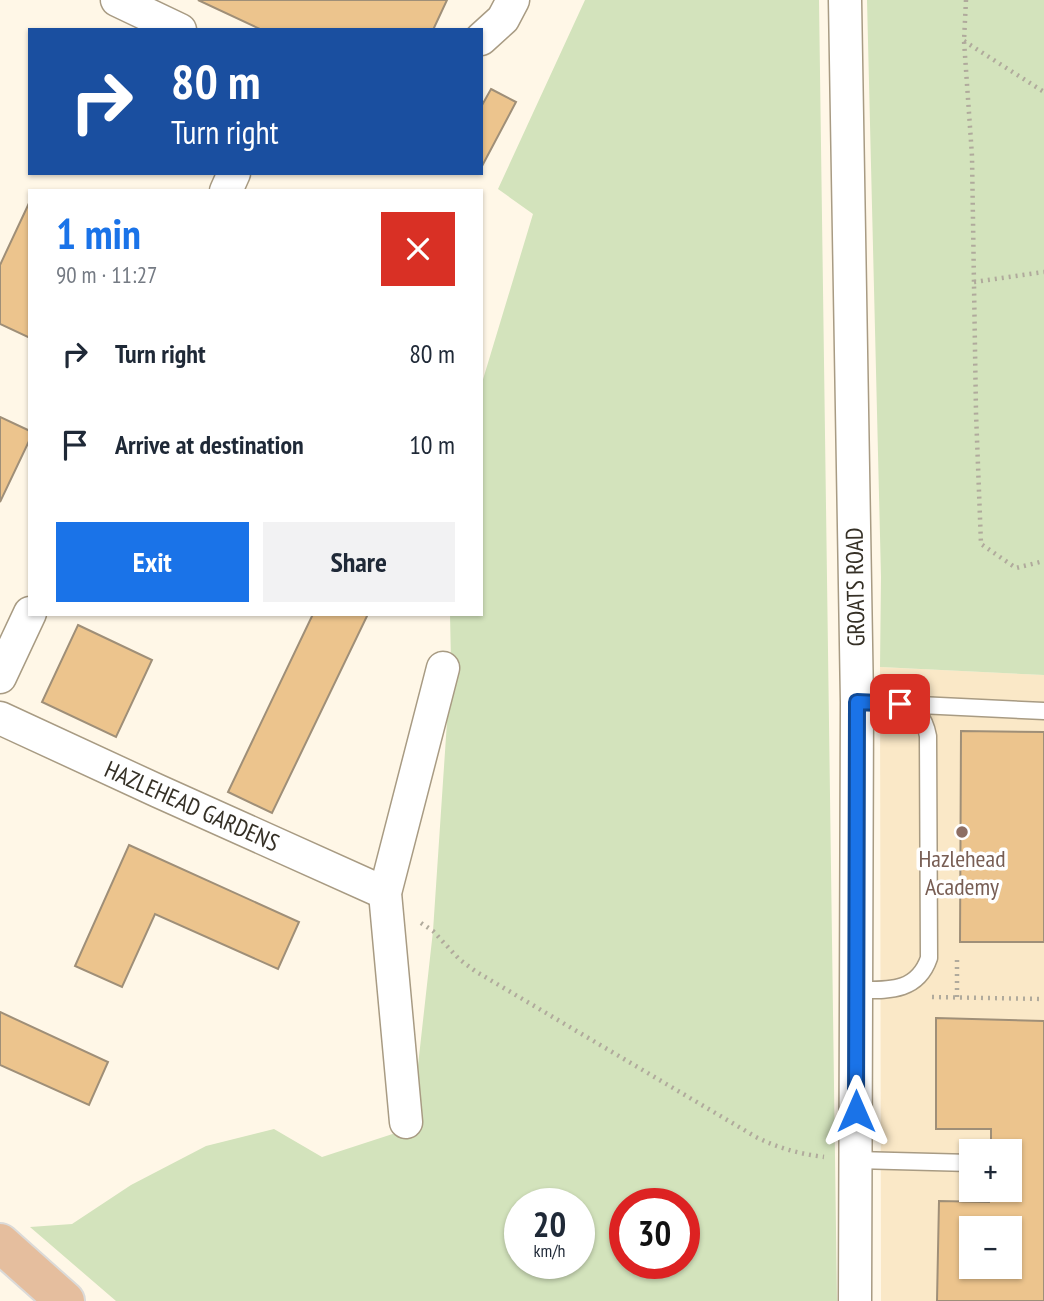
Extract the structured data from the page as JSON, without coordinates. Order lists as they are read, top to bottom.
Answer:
{
  "streets": {
    "street": ["GROATS ROAD", "HAZLEHEAD GARDENS"]
  },
  "places": ["Hazlehead Academy"],
  "page": {
    "turn": ["80 m", "Turn right"],
    "heading": ["1 min", "90 m · 11:27"],
    "list": [
      {
        "name": "Turn right",
        "value": "80 m"
      },
      {
        "name": "Arrive at destination",
        "value": "10 m"
      }
    ],
    "buttons": ["Exit", "Share"],
    "map_buttons": ["+", "−"],
    "speed": "20 km/h",
    "limit": "30"
  }
}
